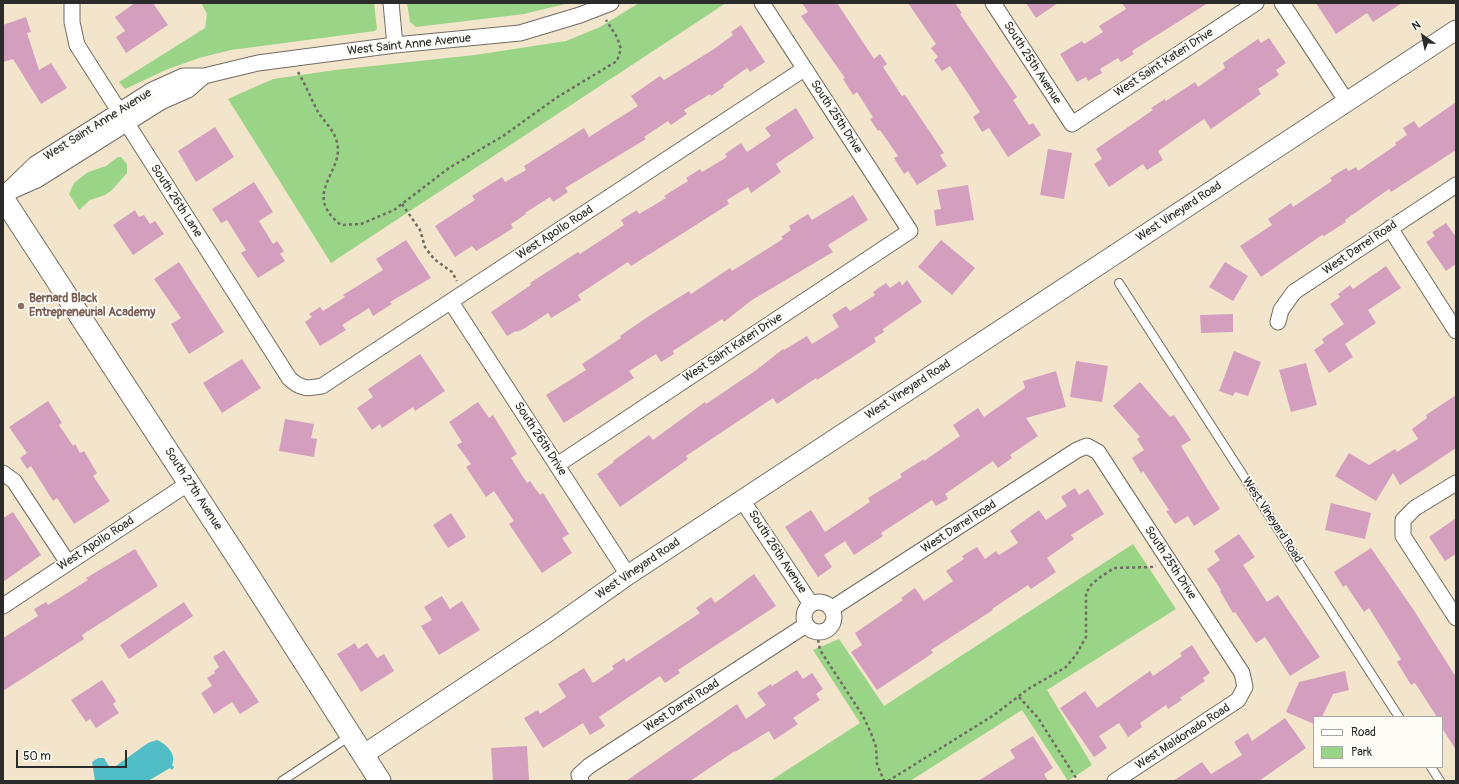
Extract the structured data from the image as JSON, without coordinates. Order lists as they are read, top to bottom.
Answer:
{
  "streets": {
    "main road": ["South 27th Avenue"],
    "street": [
      "West Saint Anne Avenue",
      "South 25th Avenue",
      "West Saint Kateri Drive",
      "South 25th Drive",
      "South 26th Lane",
      "West Vineyard Road",
      "West Apollo Road",
      "West Darrel Road",
      "South 26th Drive",
      "South 26th Avenue",
      "West Maldonado Road"
    ]
  },
  "crossings": [
    ["West Saint Anne Avenue", "South 26th Lane"],
    ["West Saint Anne Avenue", "South 27th Avenue"],
    ["South 25th Avenue", "West Saint Kateri Drive"],
    ["West Saint Kateri Drive", "South 25th Drive"],
    ["West Saint Kateri Drive", "South 26th Drive"],
    ["South 25th Drive", "West Apollo Road"],
    ["South 25th Drive", "West Darrel Road"],
    ["South 25th Drive", "West Maldonado Road"],
    ["South 26th Lane", "West Apollo Road"],
    ["West Vineyard Road", "South 26th Drive"],
    ["West Vineyard Road", "South 27th Avenue"],
    ["West Vineyard Road", "South 26th Avenue"],
    ["West Apollo Road", "South 26th Drive"],
    ["West Apollo Road", "South 27th Avenue"],
    ["West Darrel Road", "South 26th Avenue"]
  ],
  "places": ["Bernard Black Entrepreneurial Academy"],
  "legend": ["Road", "Park"],
  "scale_bar": "50 m",
  "north": "top left"
}
